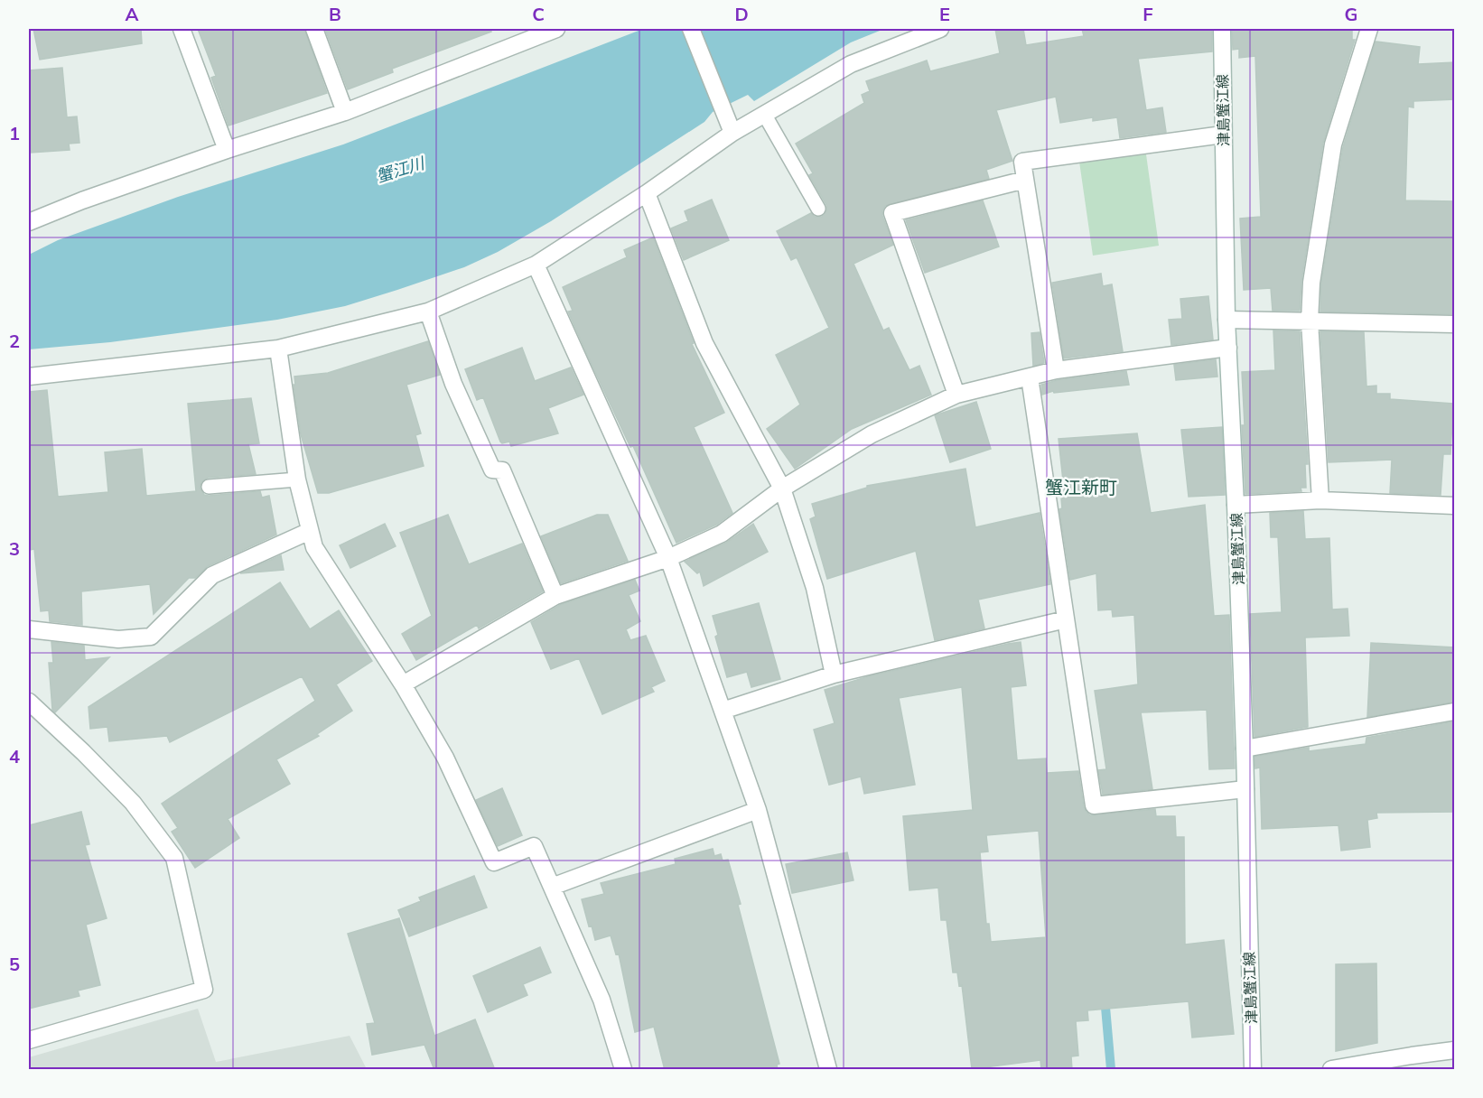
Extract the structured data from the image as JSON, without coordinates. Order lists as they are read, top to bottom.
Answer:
{
  "streets": {
    "street": ["津島蟹江線"]
  },
  "districts": ["蟹江新町"],
  "water": ["蟹江川"],
  "grid": {
    "columns": [
      "A",
      "B",
      "C",
      "D",
      "E",
      "F",
      "G"
    ],
    "rows": [
      "1",
      "2",
      "3",
      "4",
      "5"
    ]
  }
}
